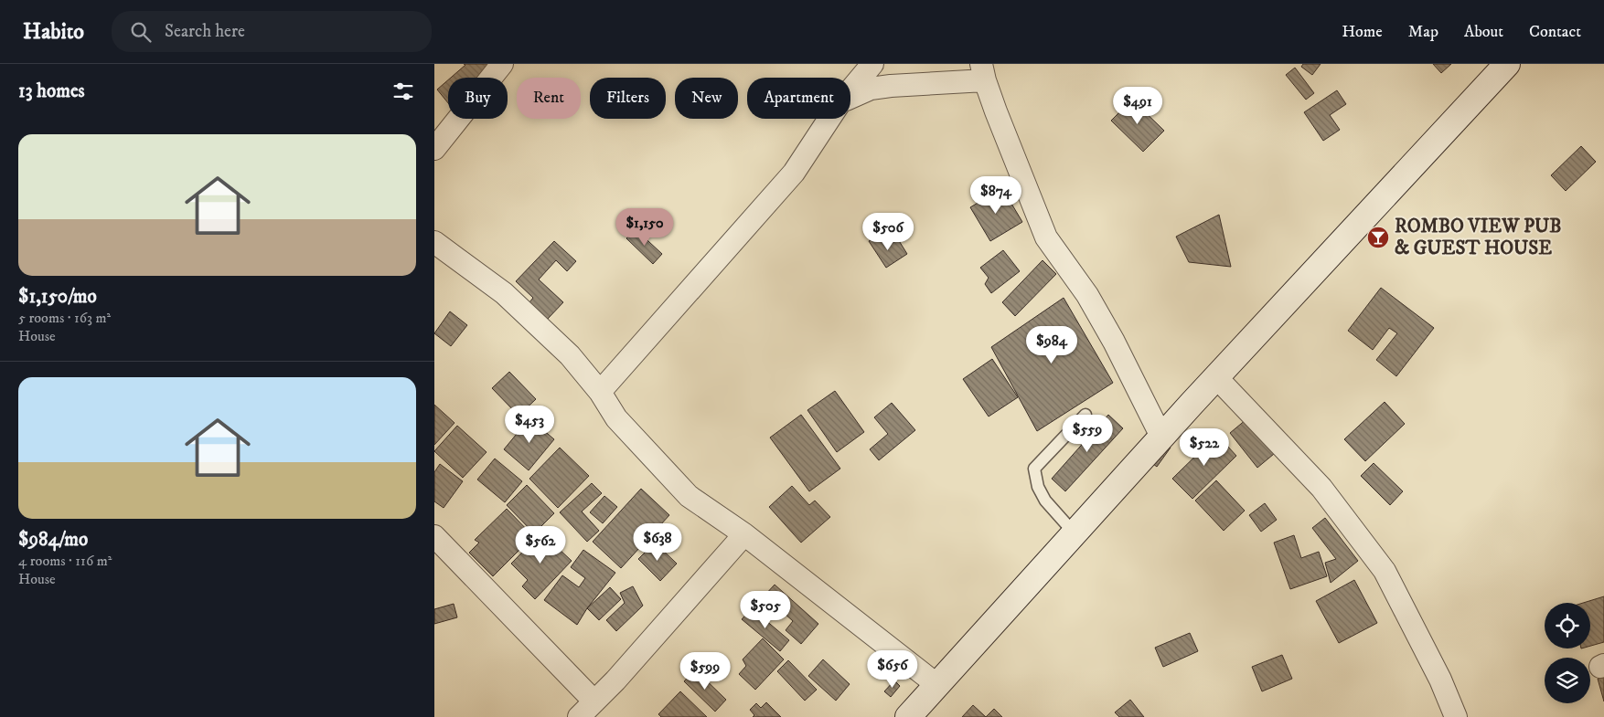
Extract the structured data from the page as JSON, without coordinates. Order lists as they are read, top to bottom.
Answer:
{
  "places": {
    "bar": ["ROMBO VIEW PUB & GUEST HOUSE"]
  },
  "page": {
    "header": "Habito",
    "search": "Search here",
    "nav": [
      "Home",
      "Map",
      "About",
      "Contact"
    ],
    "heading": "13 homes",
    "chip": [
      "Buy",
      "Rent",
      "Filters",
      "New",
      "Apartment"
    ],
    "price": [
      "$491",
      "$874",
      "$1,150",
      "$506",
      "$984",
      "$453",
      "$559",
      "$522",
      "$638",
      "$562",
      "$505",
      "$656",
      "$599"
    ],
    "list": [
      {
        "name": "$1,150/mo",
        "note": "5 rooms · 163 m² · House"
      },
      {
        "name": "$984/mo",
        "note": "4 rooms · 116 m² · House"
      }
    ]
  }
}
